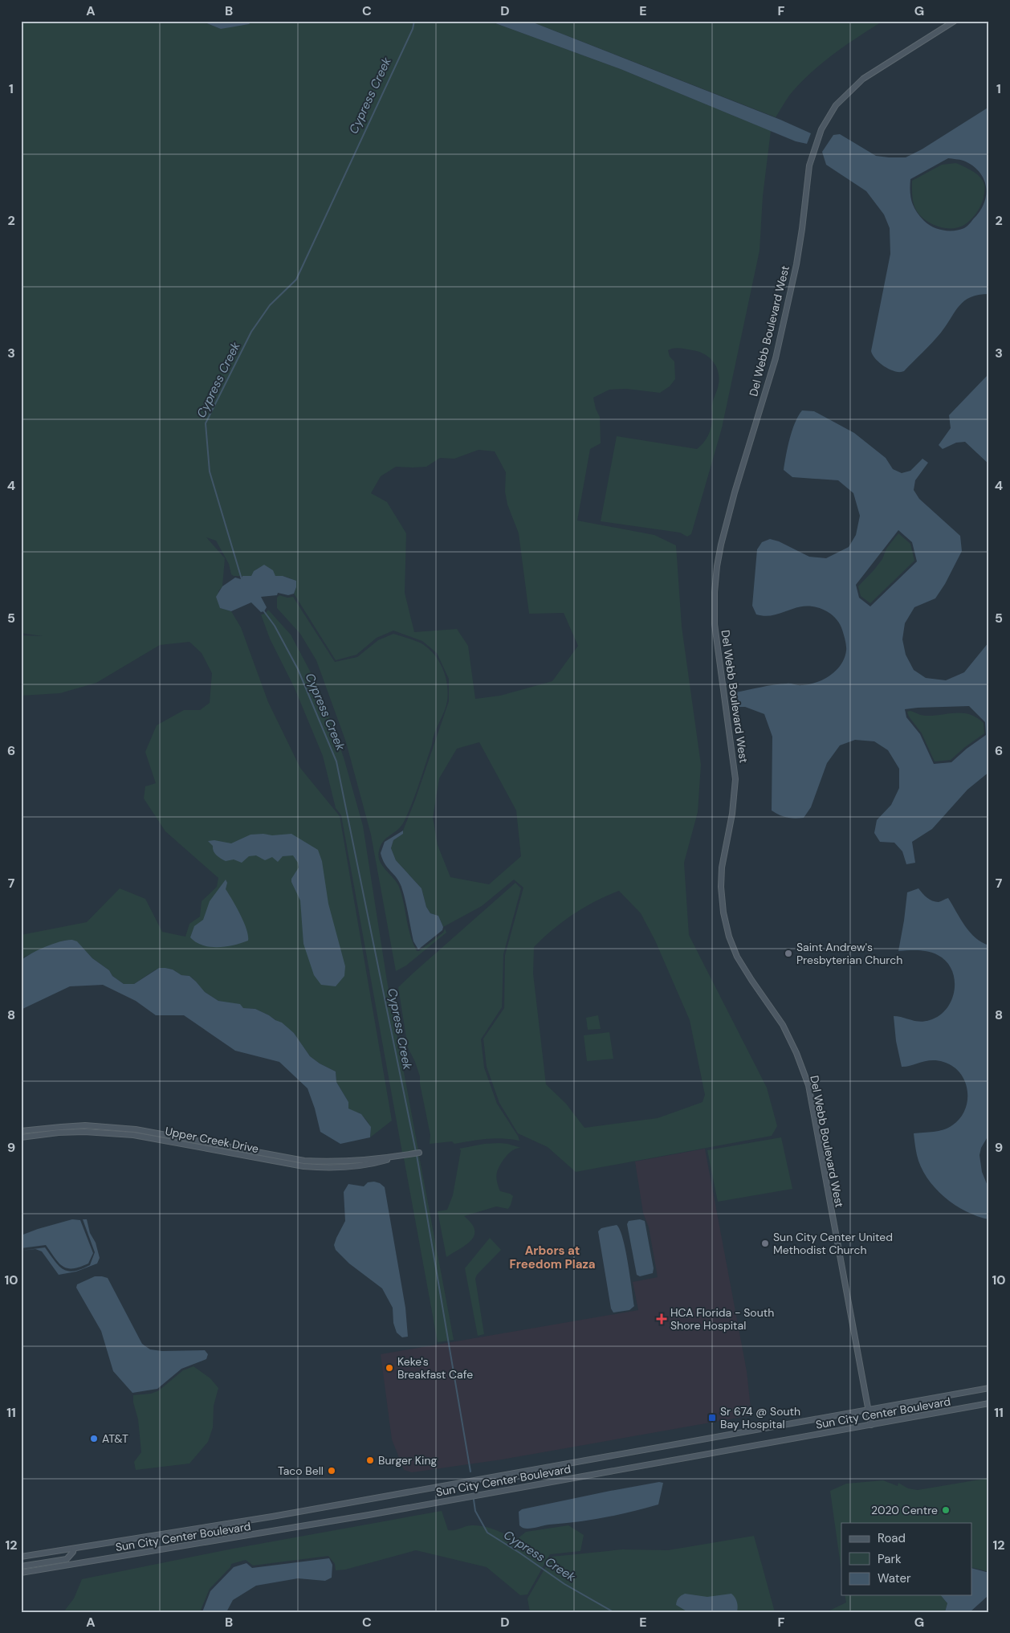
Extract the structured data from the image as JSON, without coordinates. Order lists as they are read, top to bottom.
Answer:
{
  "streets": {
    "street": ["Del Webb Boulevard West", "Upper Creek Drive", "Sun City Center Boulevard"]
  },
  "crossings": [
    ["Del Webb Boulevard West", "Sun City Center Boulevard"]
  ],
  "districts": ["Arbors at Freedom Plaza"],
  "water": ["Cypress Creek"],
  "places": {
    "other": [
      "Saint Andrew's Presbyterian Church",
      "Sun City Center United Methodist Church",
      "Keke's Breakfast Cafe",
      "AT&T",
      "Burger King",
      "Taco Bell",
      "2020 Centre"
    ],
    "health": ["HCA Florida - South Shore Hospital"],
    "transit": ["Sr 674 @ South Bay Hospital"]
  },
  "legend": ["Road", "Park", "Water"],
  "grid": {
    "columns": [
      "A",
      "B",
      "C",
      "D",
      "E",
      "F",
      "G"
    ],
    "rows": [
      "1",
      "2",
      "3",
      "4",
      "5",
      "6",
      "7",
      "8",
      "9",
      "10",
      "11",
      "12"
    ]
  }
}
